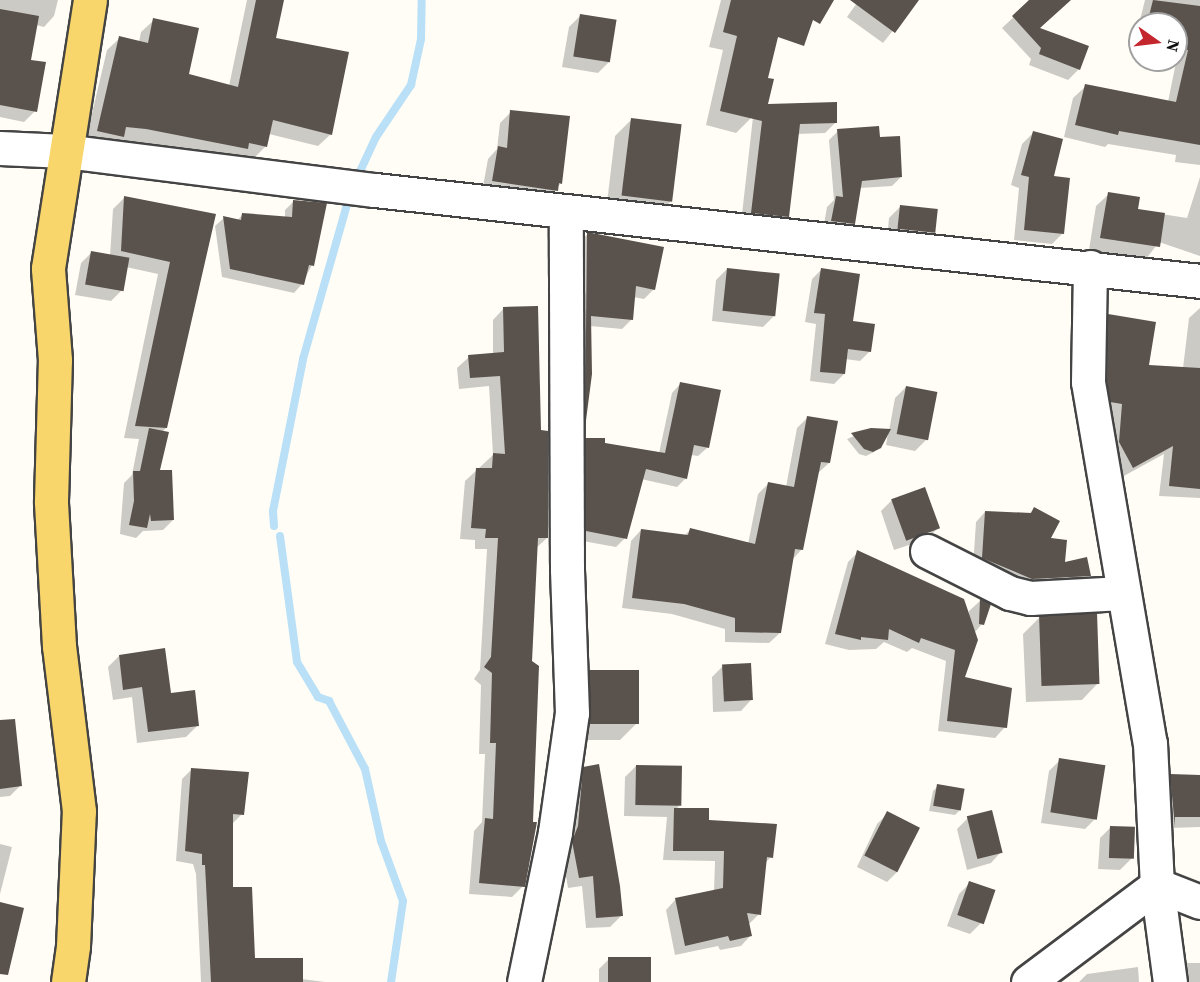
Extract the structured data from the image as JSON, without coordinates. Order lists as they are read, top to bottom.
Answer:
{
  "north": "right"
}
